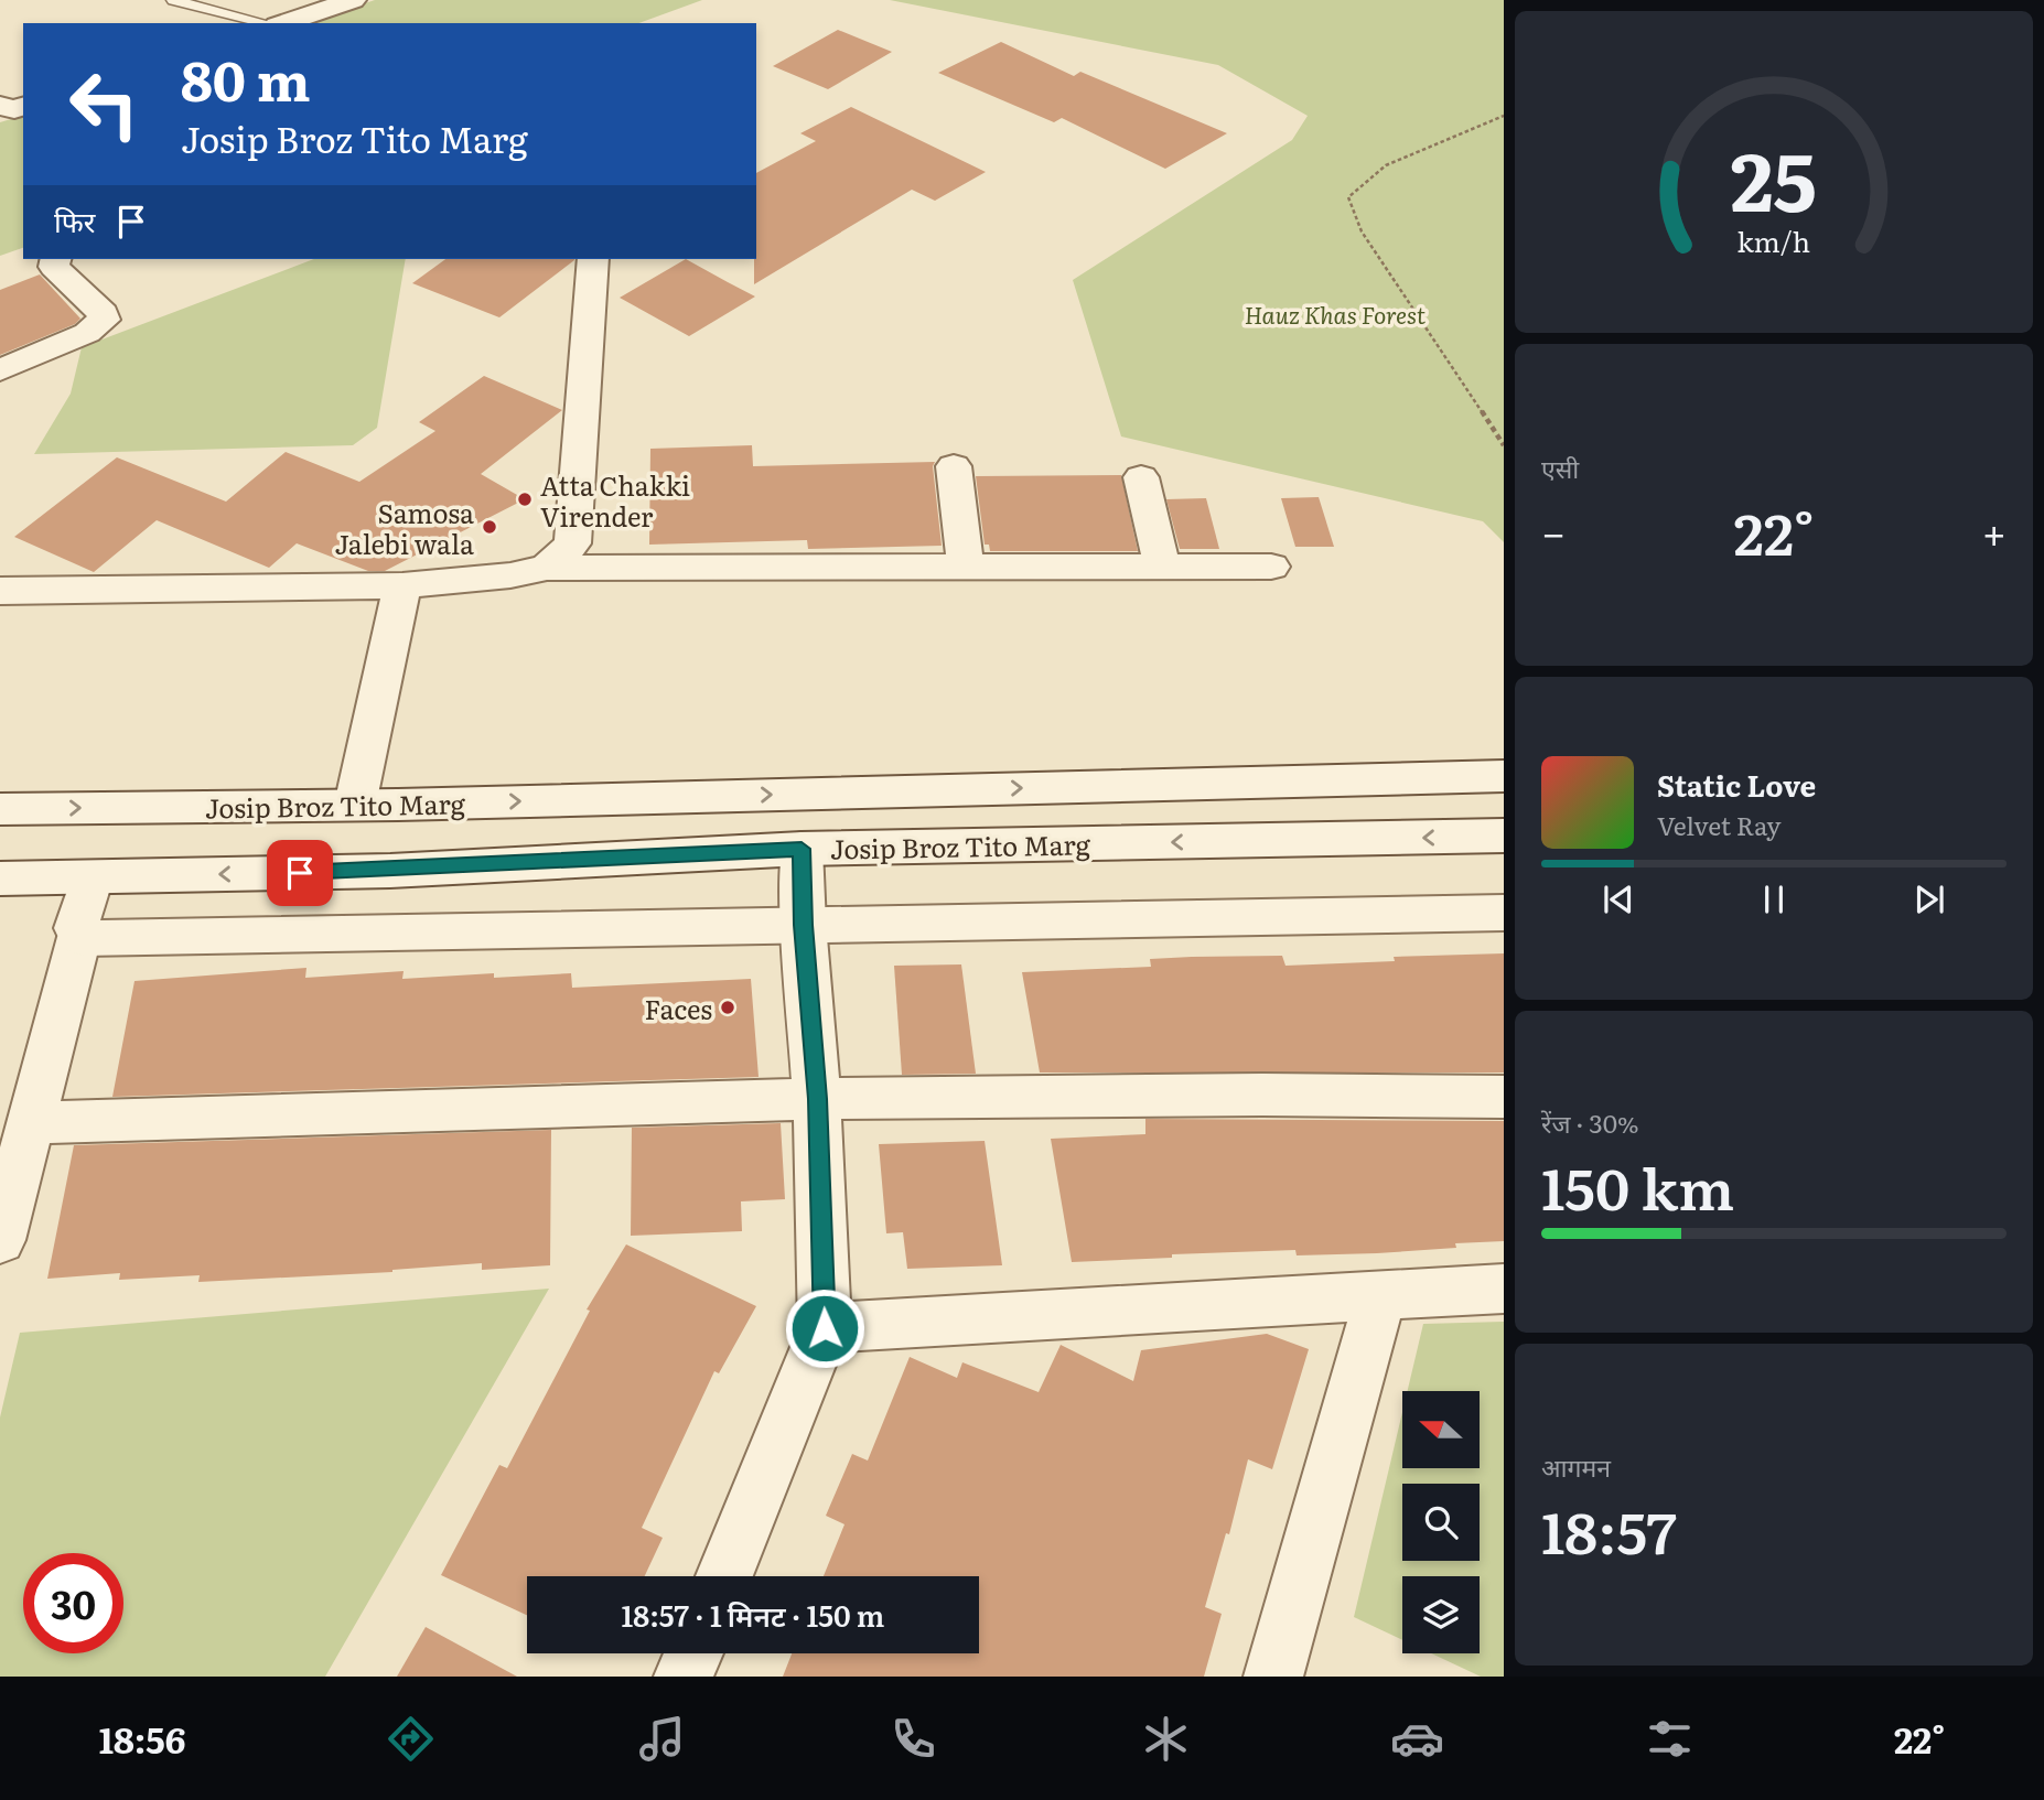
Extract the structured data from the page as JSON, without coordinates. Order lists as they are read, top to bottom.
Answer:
{
  "streets": {
    "street": ["Josip Broz Tito Marg"]
  },
  "parks": ["Hauz Khas Forest"],
  "places": ["Atta Chakki Virender", "Samosa Jalebi wala", "Faces"],
  "north": "left",
  "page": {
    "turn": ["80 m", "Josip Broz Tito Marg"],
    "then": "फिर",
    "tile": [
      "एसी",
      ["रेंज · 30%", "150 km"],
      ["आगमन", "18:57"]
    ],
    "heat": ["−", "22°", "+"],
    "song": ["Static Love", "Velvet Ray"],
    "limit": "30",
    "trip": "18:57 · 1 मिनट · 150 m",
    "tabs": ["18:56", "22°"],
    "gauge": ["25", "km/h"]
  }
}
